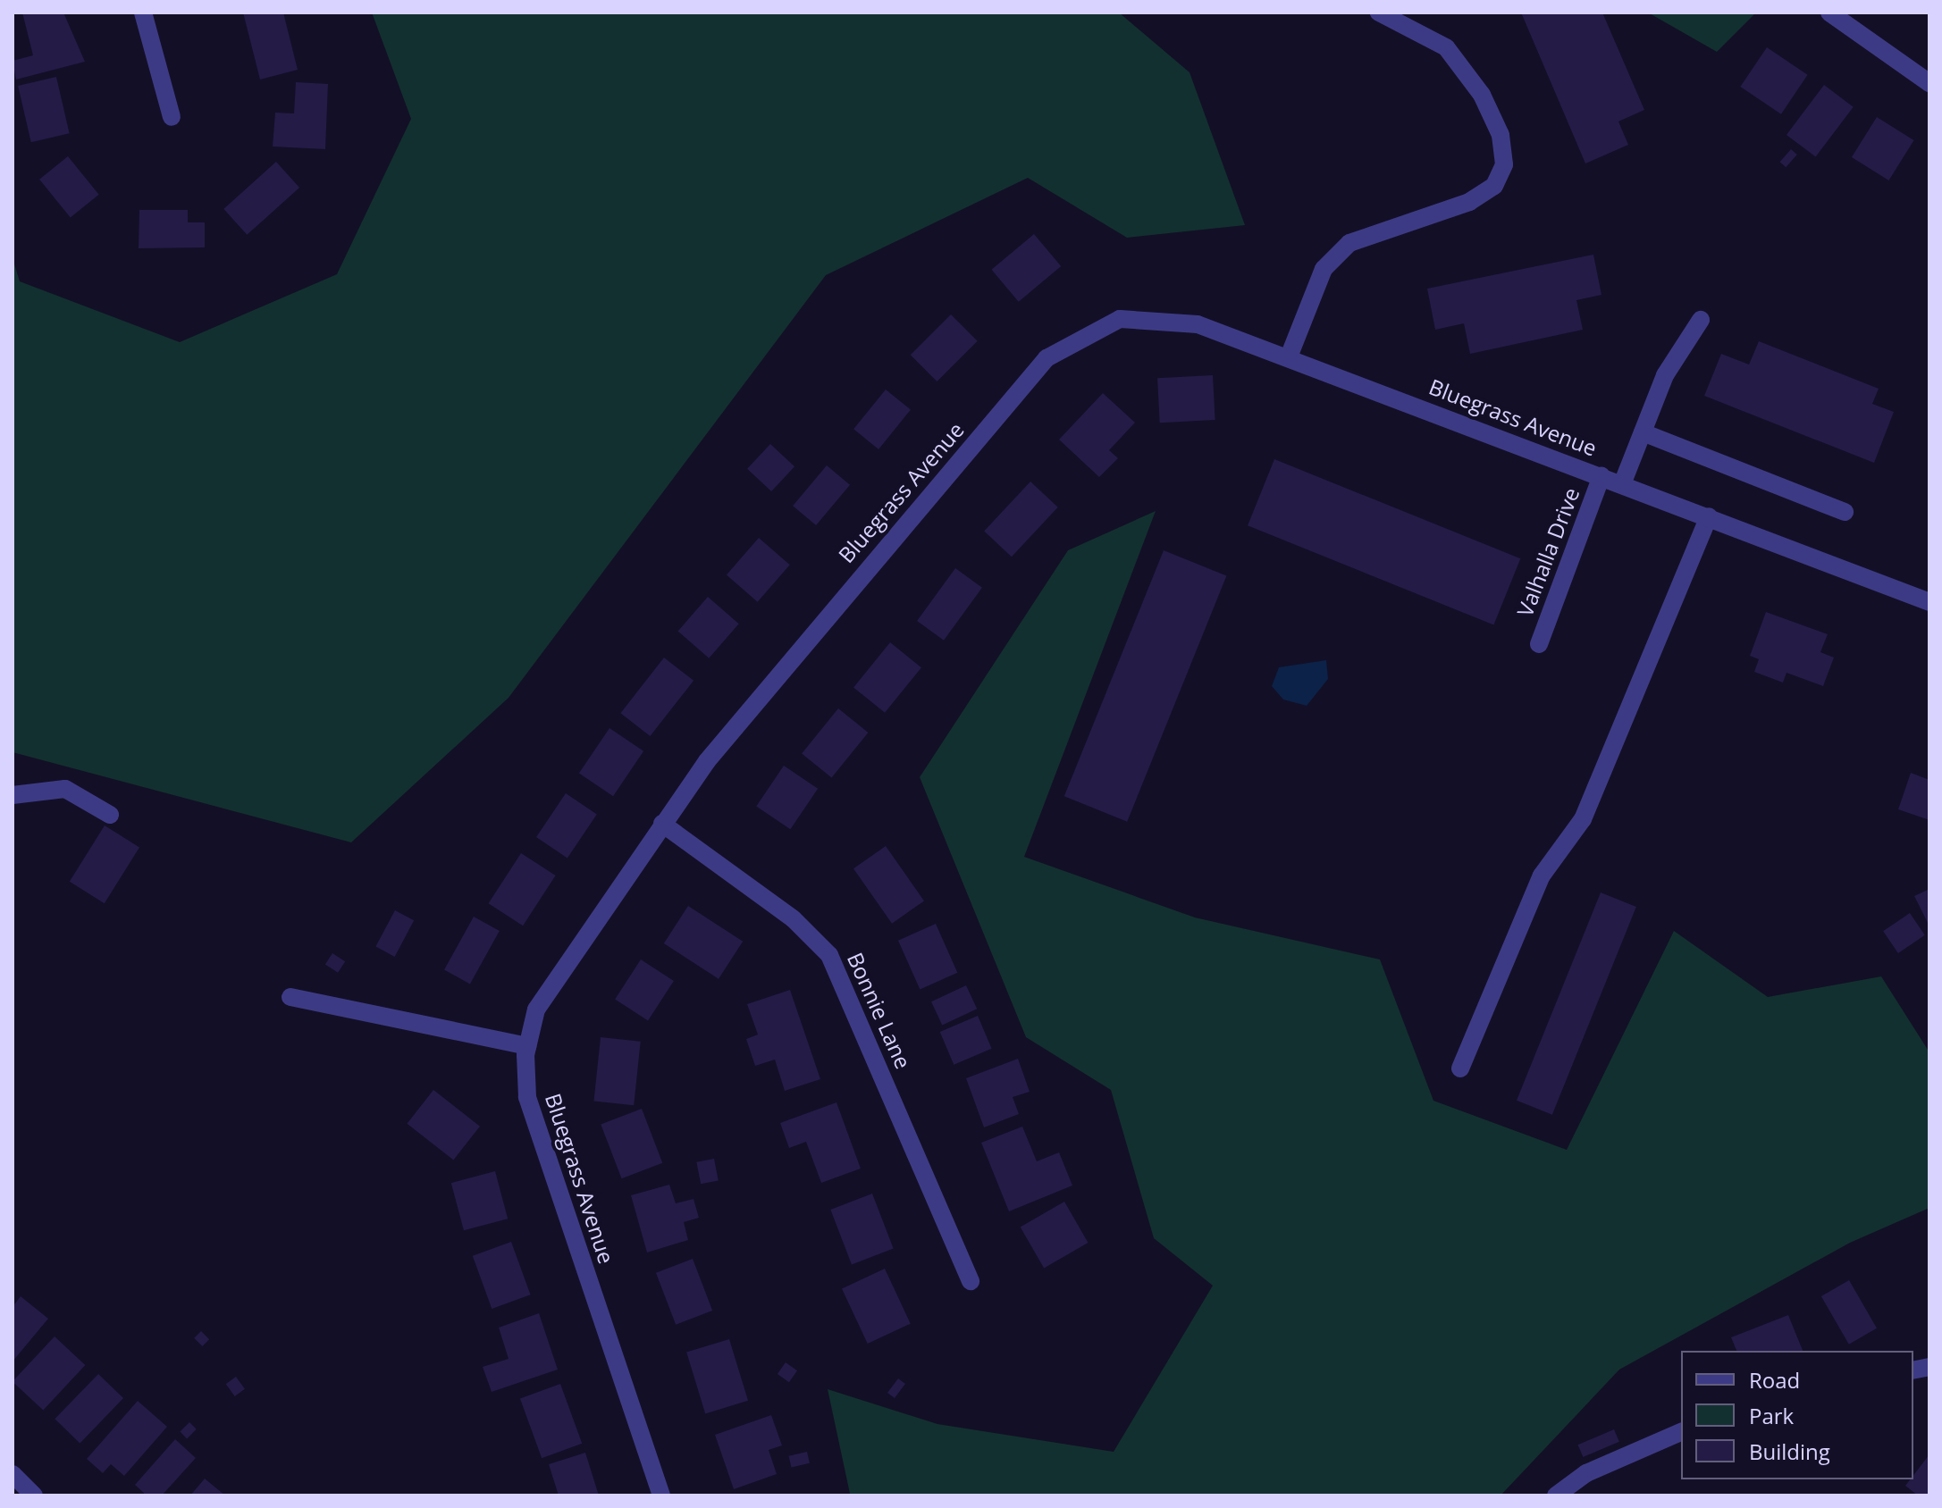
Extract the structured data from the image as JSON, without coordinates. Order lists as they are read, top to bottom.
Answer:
{
  "streets": {
    "street": ["Bluegrass Avenue", "Valhalla Drive", "Bonnie Lane"]
  },
  "crossings": [
    ["Bluegrass Avenue", "Valhalla Drive"],
    ["Bluegrass Avenue", "Bonnie Lane"]
  ],
  "legend": ["Road", "Park", "Building"]
}
